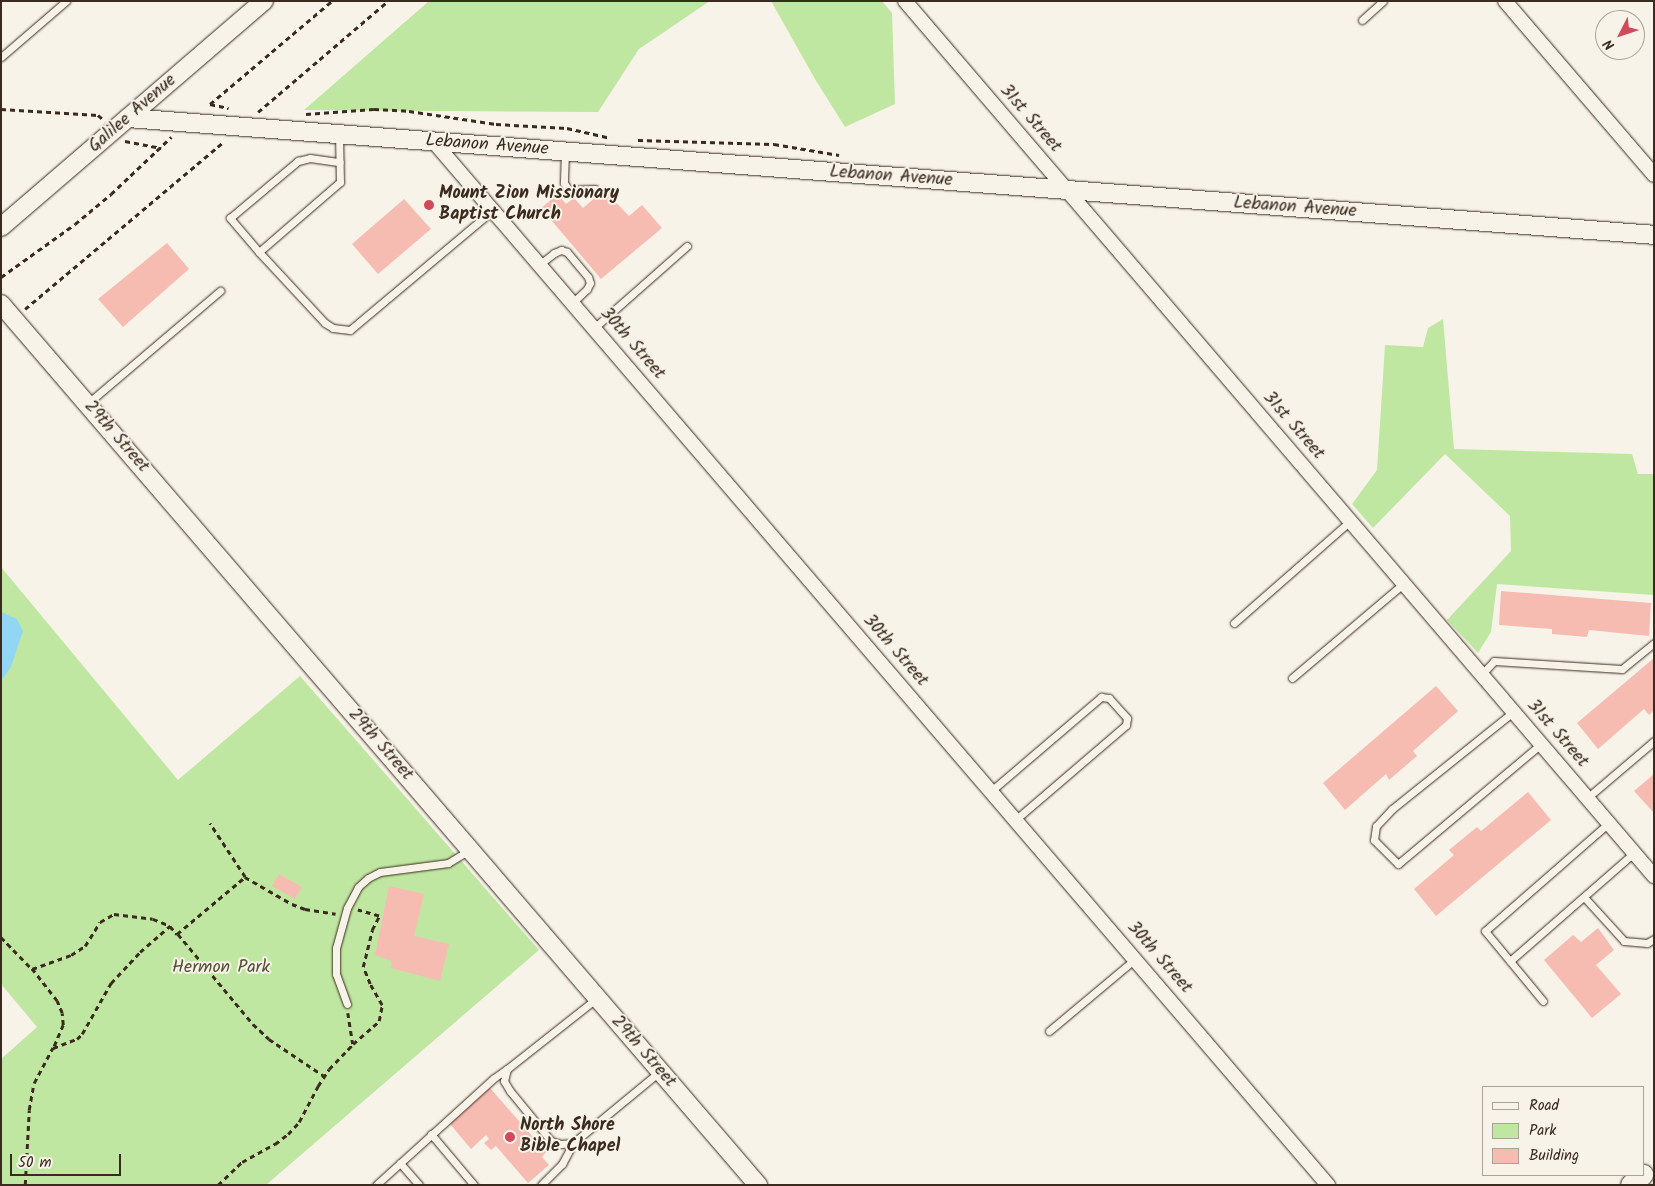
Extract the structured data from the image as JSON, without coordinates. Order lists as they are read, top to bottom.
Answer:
{
  "streets": {
    "street": [
      "Galilee Avenue",
      "31st Street",
      "Lebanon Avenue",
      "30th Street",
      "29th Street"
    ]
  },
  "crossings": [
    ["Galilee Avenue", "Lebanon Avenue"],
    ["31st Street", "Lebanon Avenue"],
    ["Lebanon Avenue", "30th Street"]
  ],
  "parks": ["Hermon Park"],
  "places": ["Mount Zion Missionary Baptist Church", "North Shore Bible Chapel"],
  "legend": ["Road", "Park", "Building"],
  "scale_bar": "50 m",
  "north": "bottom left"
}
